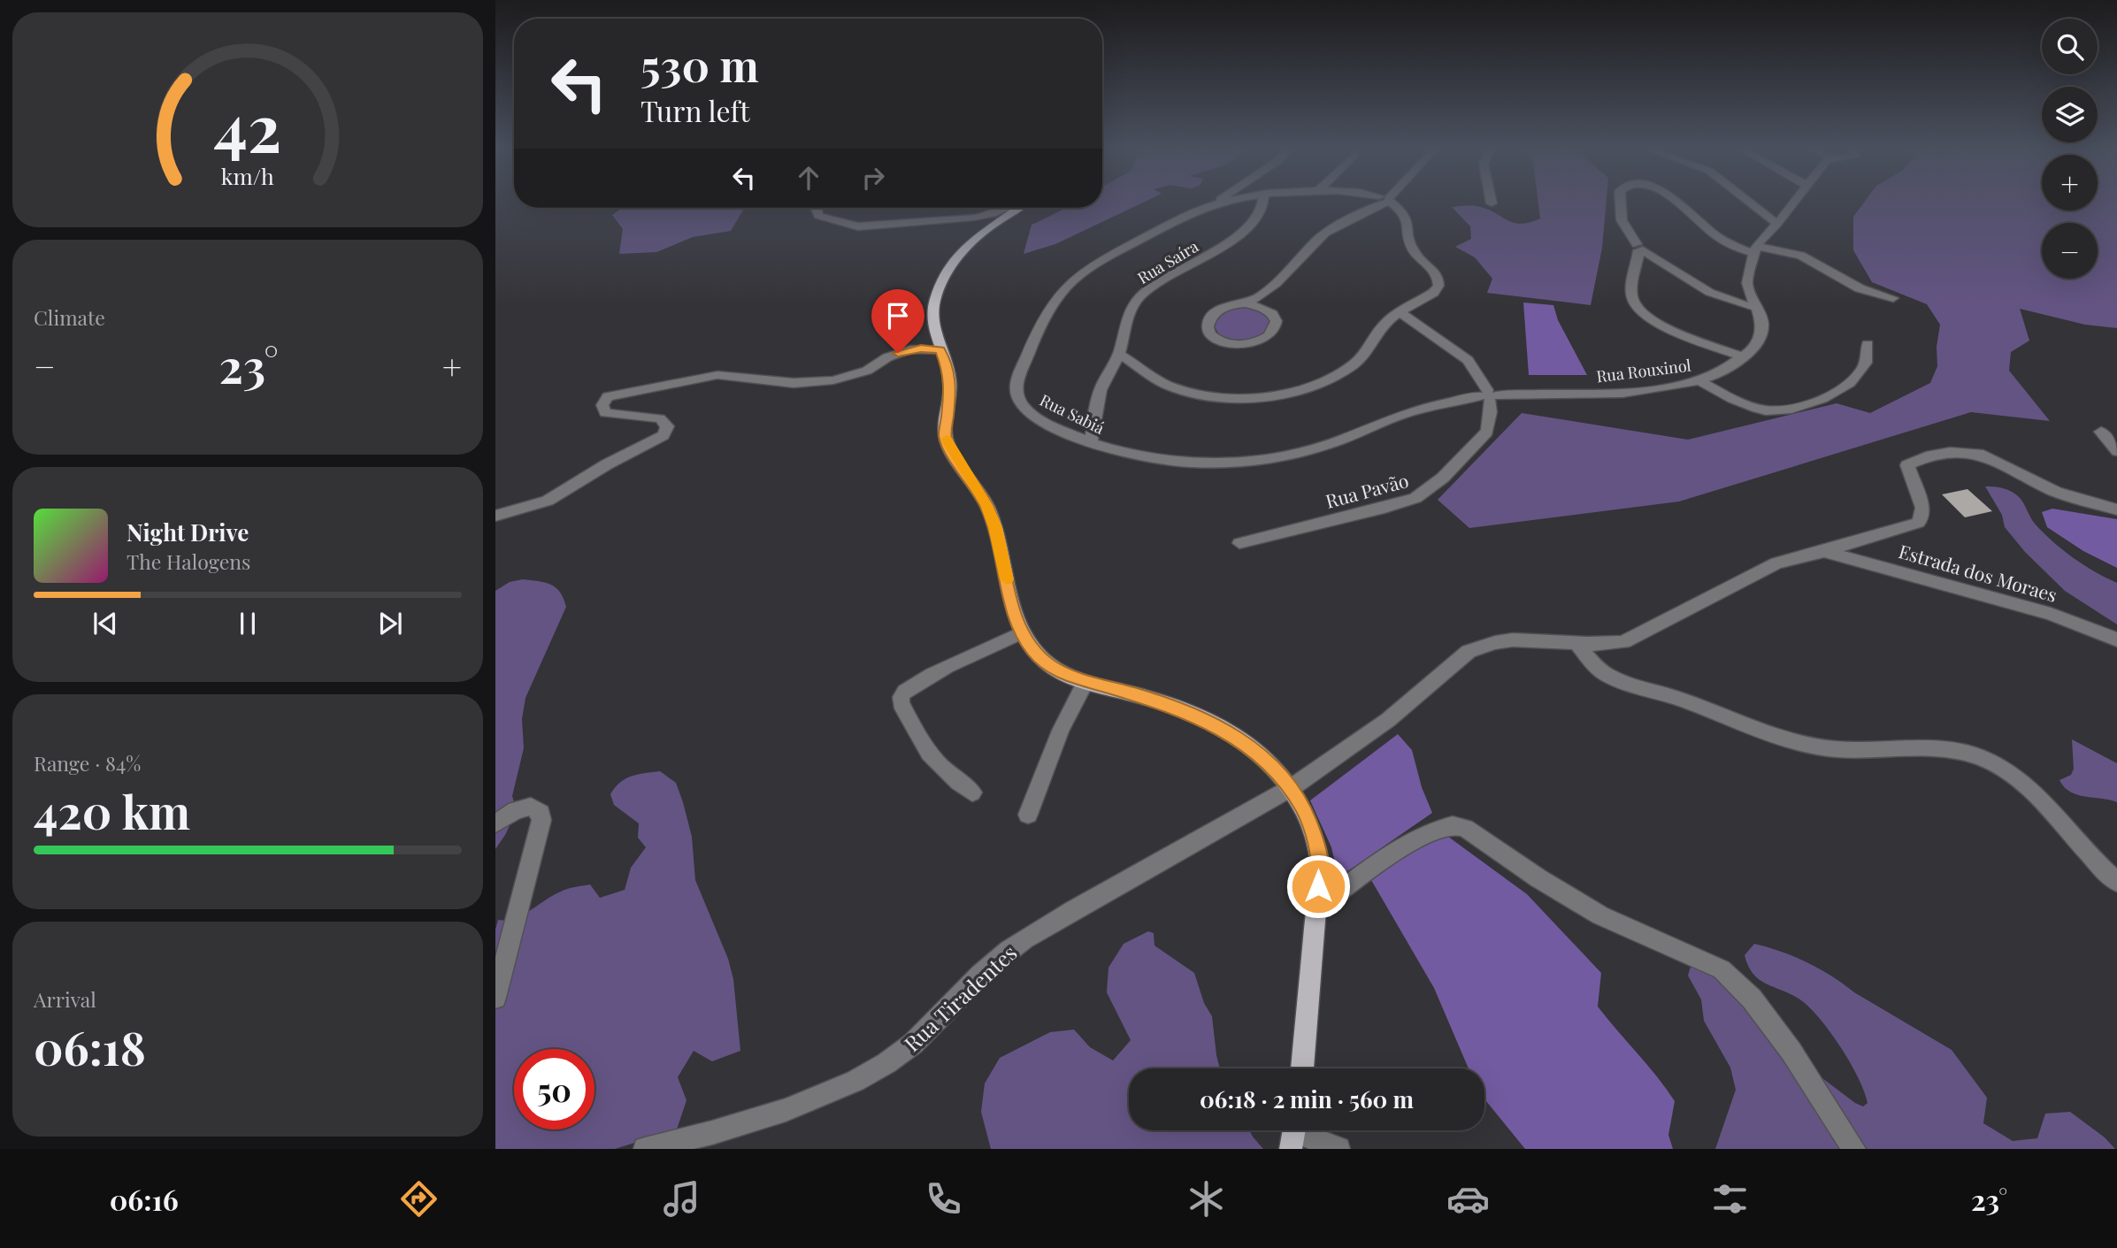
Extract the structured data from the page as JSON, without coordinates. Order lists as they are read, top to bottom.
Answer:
{
  "streets": {
    "street": [
      "Rua Saíra",
      "Rua Rouxinol",
      "Rua Sabiá",
      "Rua Pavão",
      "Estrada dos Moraes",
      "Rua Tiradentes"
    ]
  },
  "crossings": [
    ["Rua Saíra", "Rua Sabiá"],
    ["Rua Rouxinol", "Rua Sabiá"],
    ["Rua Rouxinol", "Rua Pavão"],
    ["Rua Sabiá", "Rua Pavão"],
    ["Estrada dos Moraes", "Rua Tiradentes"]
  ],
  "page": {
    "map_buttons": ["+", "−"],
    "turn": ["530 m", "Turn left"],
    "tile": [
      "Climate",
      ["Range · 84%", "420 km"],
      ["Arrival", "06:18"]
    ],
    "heat": ["−", "23°", "+"],
    "song": ["Night Drive", "The Halogens"],
    "limit": "50",
    "trip": "06:18 · 2 min · 560 m",
    "tabs": ["06:16", "23°"],
    "gauge": ["42", "km/h"]
  }
}
